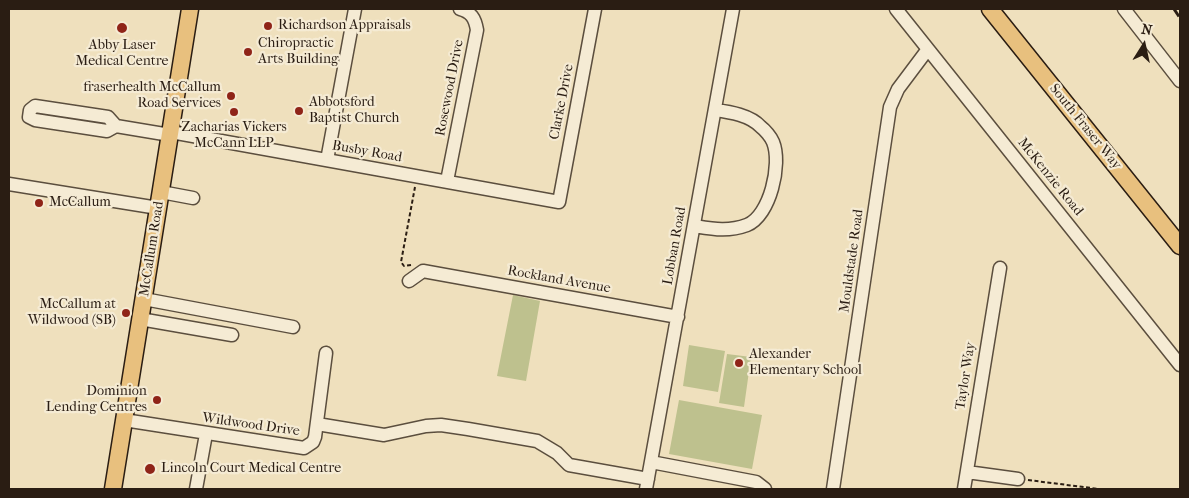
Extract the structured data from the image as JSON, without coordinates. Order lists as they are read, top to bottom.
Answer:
{
  "streets": {
    "main road": ["South Fraser Way", "McCallum Road"],
    "street": [
      "Rosewood Drive",
      "Clarke Drive",
      "Busby Road",
      "McKenzie Road",
      "Lobban Road",
      "Mouldstade Road",
      "Rockland Avenue",
      "Taylor Way",
      "Wildwood Drive"
    ]
  },
  "crossings": [
    ["Rosewood Drive", "Busby Road"],
    ["Clarke Drive", "Busby Road"],
    ["Busby Road", "McCallum Road"],
    ["McKenzie Road", "Mouldstade Road"],
    ["Lobban Road", "Rockland Avenue"],
    ["McCallum Road", "Wildwood Drive"]
  ],
  "places": [
    "Richardson Appraisals",
    "Abby Laser Medical Centre",
    "Chiropractic Arts Building",
    "fraserhealth McCallum Road Services",
    "Abbotsford Baptist Church",
    "Zacharias Vickers McCann LLP",
    "McCallum",
    "McCallum at Wildwood (SB)",
    "Alexander Elementary School",
    "Dominion Lending Centres",
    "Lincoln Court Medical Centre"
  ],
  "north": "top"
}
